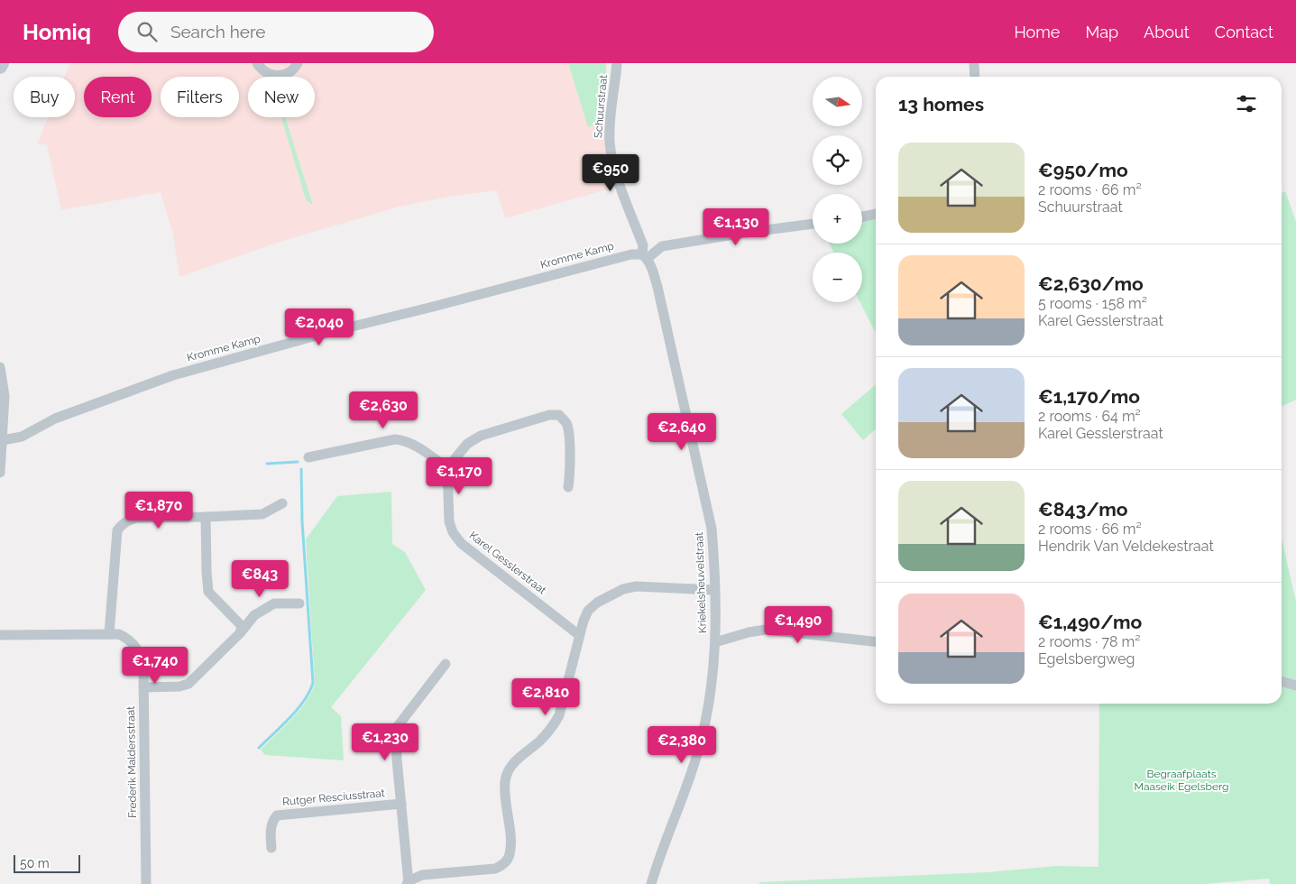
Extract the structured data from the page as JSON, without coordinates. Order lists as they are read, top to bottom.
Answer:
{
  "streets": {
    "street": [
      "Schuurstraat",
      "Kromme Kamp",
      "Karel Gesslerstraat",
      "Kriekelsheuvelstraat",
      "Frederik Maldersstraat",
      "Rutger Resciusstraat"
    ]
  },
  "crossings": [
    ["Schuurstraat", "Kromme Kamp"],
    ["Schuurstraat", "Kriekelsheuvelstraat"],
    ["Kromme Kamp", "Kriekelsheuvelstraat"]
  ],
  "parks": ["Begraafplaats Maaseik Egelsberg"],
  "scale_bar": "50 m",
  "north": "right",
  "page": {
    "header": "Homiq",
    "search": "Search here",
    "nav": [
      "Home",
      "Map",
      "About",
      "Contact"
    ],
    "map_buttons": ["+", "−"],
    "chip": [
      "Buy",
      "Rent",
      "Filters",
      "New"
    ],
    "heading": "13 homes",
    "list": [
      {
        "name": "€950/mo",
        "note": "2 rooms · 66 m² · Schuurstraat"
      },
      {
        "name": "€2,630/mo",
        "note": "5 rooms · 158 m² · Karel Gesslerstraat"
      },
      {
        "name": "€1,170/mo",
        "note": "2 rooms · 64 m² · Karel Gesslerstraat"
      },
      {
        "name": "€843/mo",
        "note": "2 rooms · 66 m² · Hendrik Van Veldekestraat"
      },
      {
        "name": "€1,490/mo",
        "note": "2 rooms · 78 m² · Egelsbergweg"
      }
    ],
    "price": [
      "€950",
      "€1,130",
      "€2,040",
      "€2,630",
      "€2,640",
      "€1,170",
      "€1,870",
      "€843",
      "€1,490",
      "€1,740",
      "€2,810",
      "€1,230",
      "€2,380"
    ],
    "scale": "50 m"
  }
}
